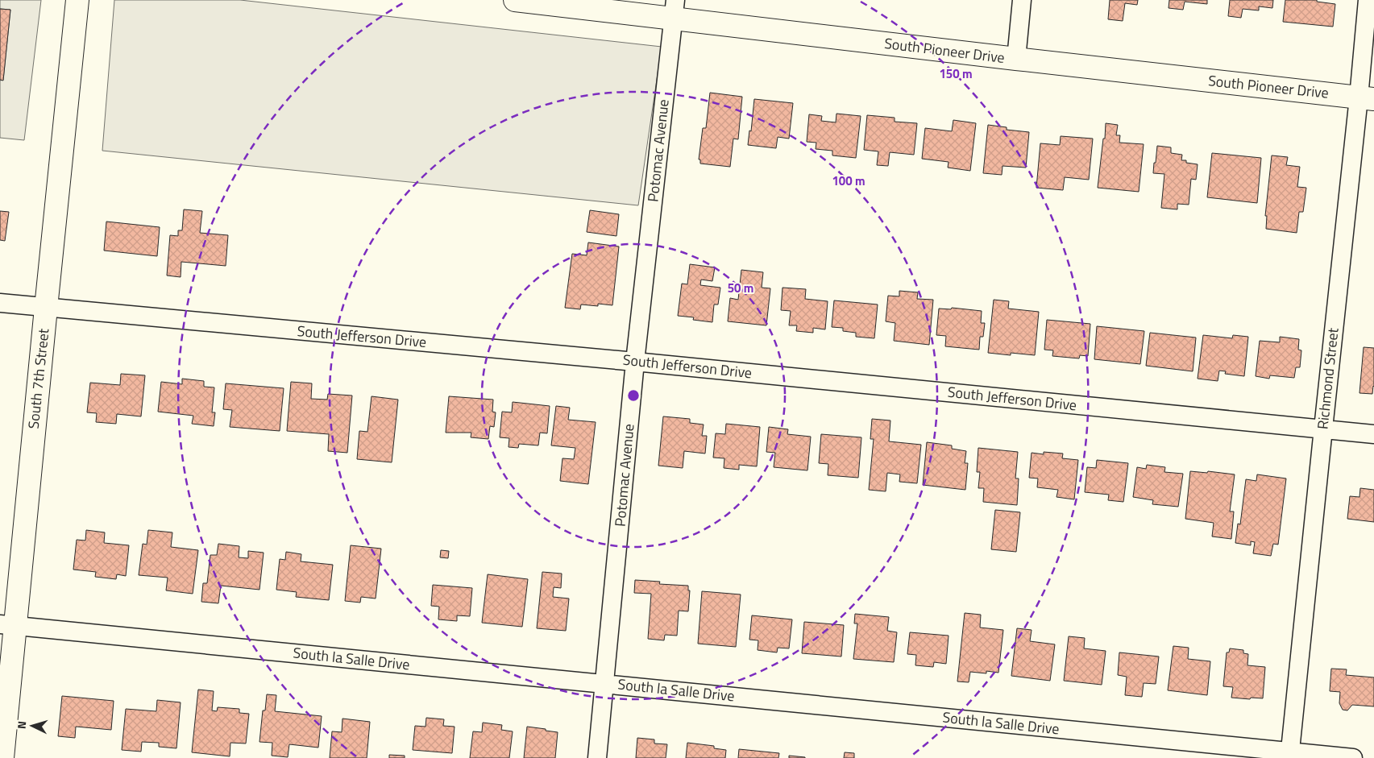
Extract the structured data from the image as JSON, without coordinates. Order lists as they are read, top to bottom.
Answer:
{
  "streets": {
    "street": [
      "South Pioneer Drive",
      "Potomac Avenue",
      "South Jefferson Drive",
      "South 7th Street",
      "Richmond Street",
      "South la Salle Drive"
    ]
  },
  "crossings": [
    ["South Pioneer Drive", "Potomac Avenue"],
    ["South Pioneer Drive", "Richmond Street"],
    ["Potomac Avenue", "South Jefferson Drive"],
    ["Potomac Avenue", "South la Salle Drive"],
    ["South Jefferson Drive", "South 7th Street"],
    ["South Jefferson Drive", "Richmond Street"],
    ["South 7th Street", "South la Salle Drive"],
    ["Richmond Street", "South la Salle Drive"]
  ],
  "north": "left",
  "rings": ["150 m", "100 m", "50 m"]
}
